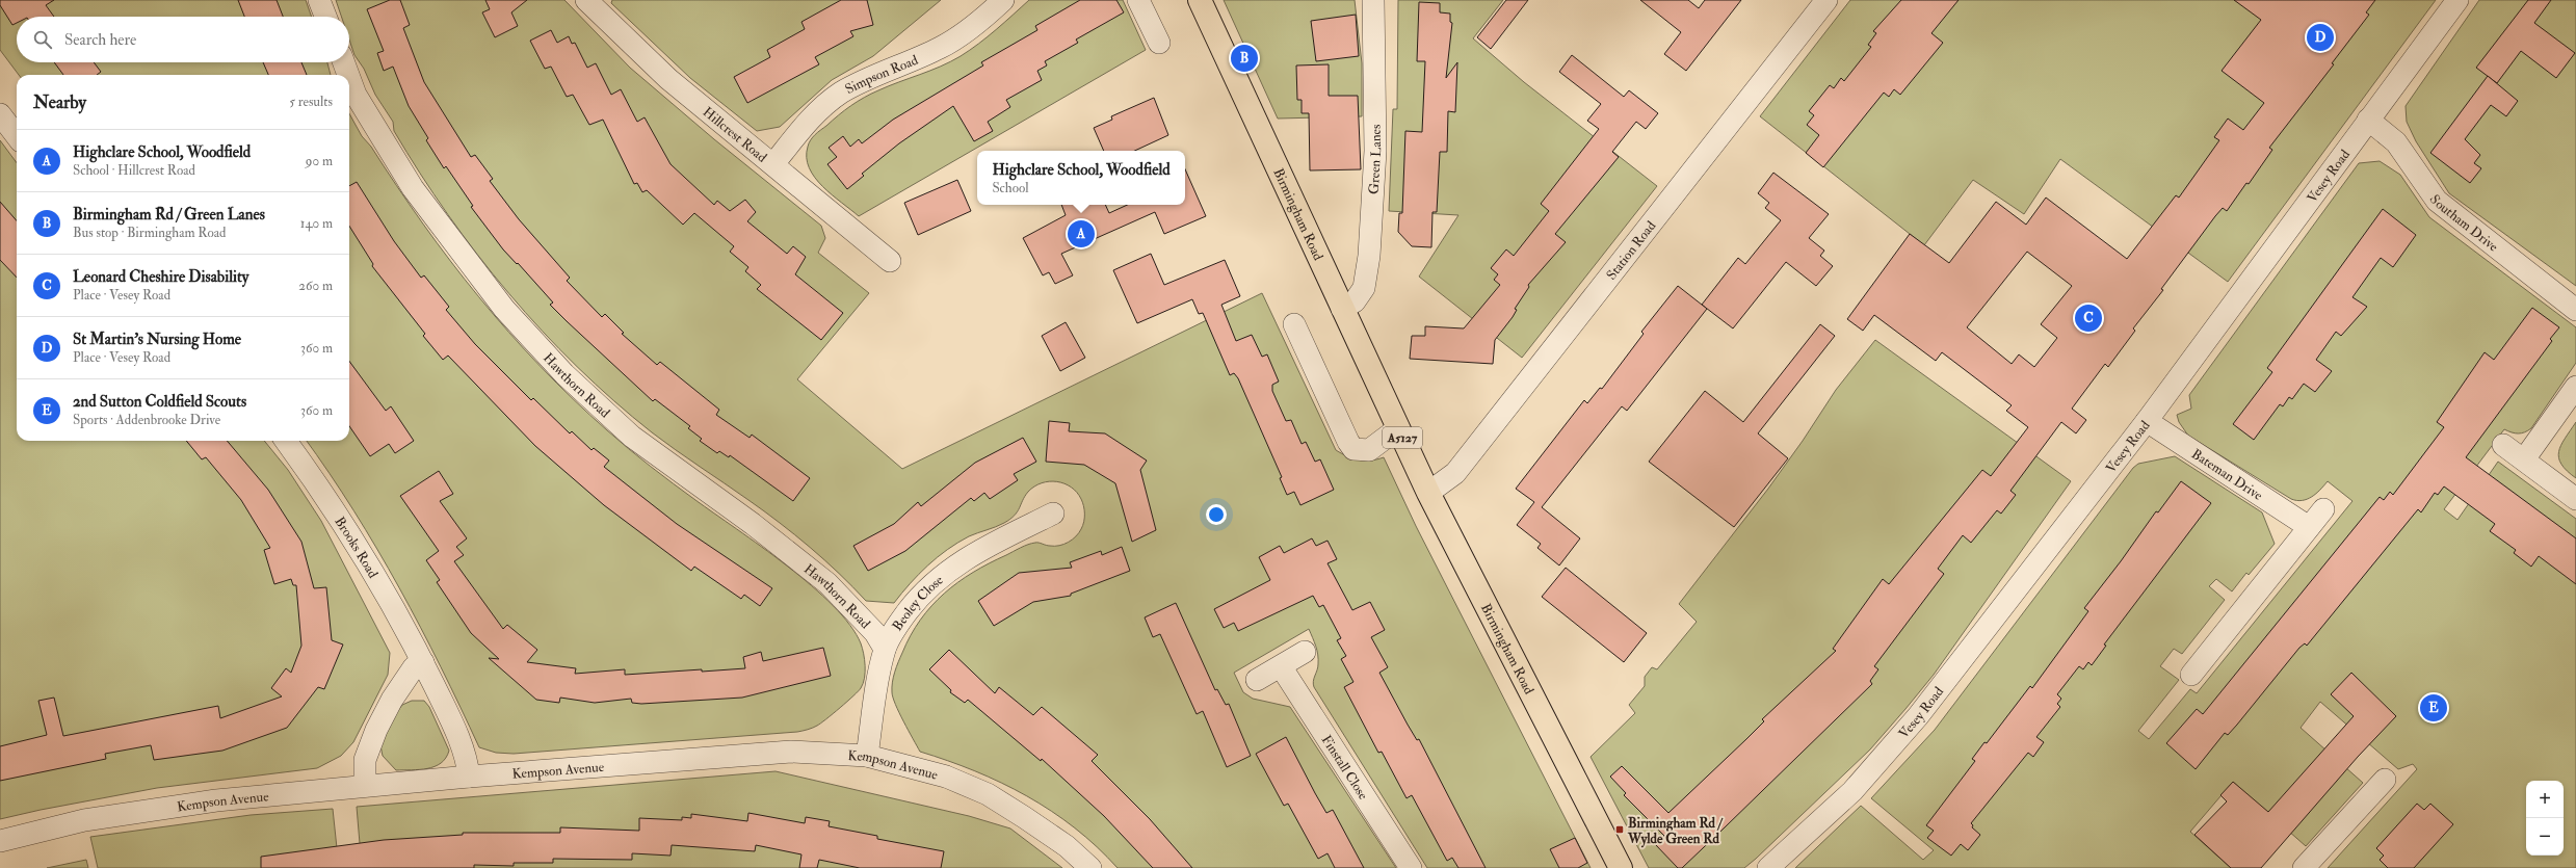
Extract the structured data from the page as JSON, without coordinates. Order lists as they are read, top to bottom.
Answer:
{
  "streets": {
    "main road": ["Birmingham Road", "A5127"],
    "street": [
      "Simpson Road",
      "Hillcrest Road",
      "Green Lanes",
      "Vesey Road",
      "Southam Drive",
      "Station Road",
      "Hawthorn Road",
      "Bateman Drive",
      "Brooks Road",
      "Beoley Close",
      "Kempson Avenue",
      "Finstall Close"
    ]
  },
  "crossings": [
    ["Simpson Road", "Hillcrest Road"],
    ["Green Lanes", "Birmingham Road"],
    ["Vesey Road", "Southam Drive"],
    ["Vesey Road", "Bateman Drive"],
    ["Birmingham Road", "Station Road"],
    ["Hawthorn Road", "Beoley Close"],
    ["Brooks Road", "Kempson Avenue"],
    ["Beoley Close", "Kempson Avenue"]
  ],
  "places": {
    "transit": ["Birmingham Rd / Wylde Green Rd"]
  },
  "page": {
    "search": "Search here",
    "pins": [
      "D",
      "B",
      "A",
      "C",
      "E"
    ],
    "heading": ["Nearby", "5 results"],
    "list": [
      {
        "mark": "A",
        "name": "Highclare School, Woodfield",
        "note": "School · Hillcrest Road",
        "value": "90 m"
      },
      {
        "mark": "B",
        "name": "Birmingham Rd / Green Lanes",
        "note": "Bus stop · Birmingham Road",
        "value": "140 m"
      },
      {
        "mark": "C",
        "name": "Leonard Cheshire Disability",
        "note": "Place · Vesey Road",
        "value": "260 m"
      },
      {
        "mark": "D",
        "name": "St Martin's Nursing Home",
        "note": "Place · Vesey Road",
        "value": "360 m"
      },
      {
        "mark": "E",
        "name": "2nd Sutton Coldfield Scouts",
        "note": "Sports · Addenbrooke Drive",
        "value": "360 m"
      }
    ],
    "popup": ["Highclare School, Woodfield", "School"],
    "map_buttons": ["+", "−"]
  }
}
